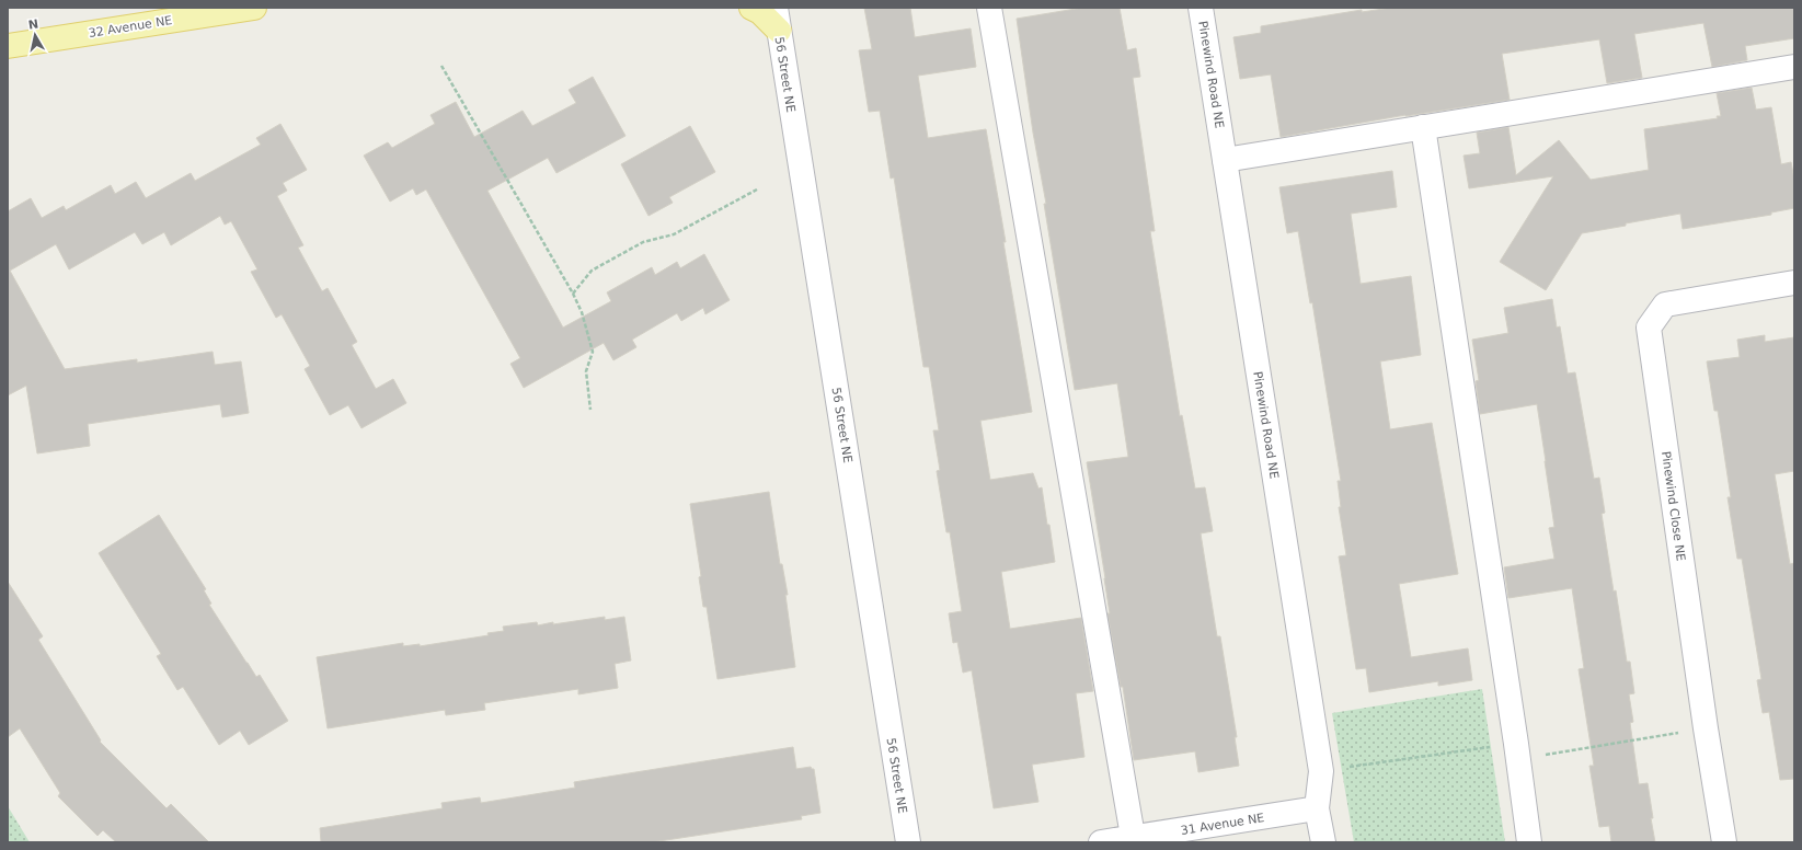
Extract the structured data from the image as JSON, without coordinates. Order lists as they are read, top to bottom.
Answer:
{
  "streets": {
    "main road": ["32 Avenue NE"],
    "street": [
      "56 Street NE",
      "Pinewind Road NE",
      "Pinewind Close NE",
      "31 Avenue NE"
    ]
  },
  "crossings": [
    ["Pinewind Road NE", "31 Avenue NE"]
  ],
  "north": "top"
}
